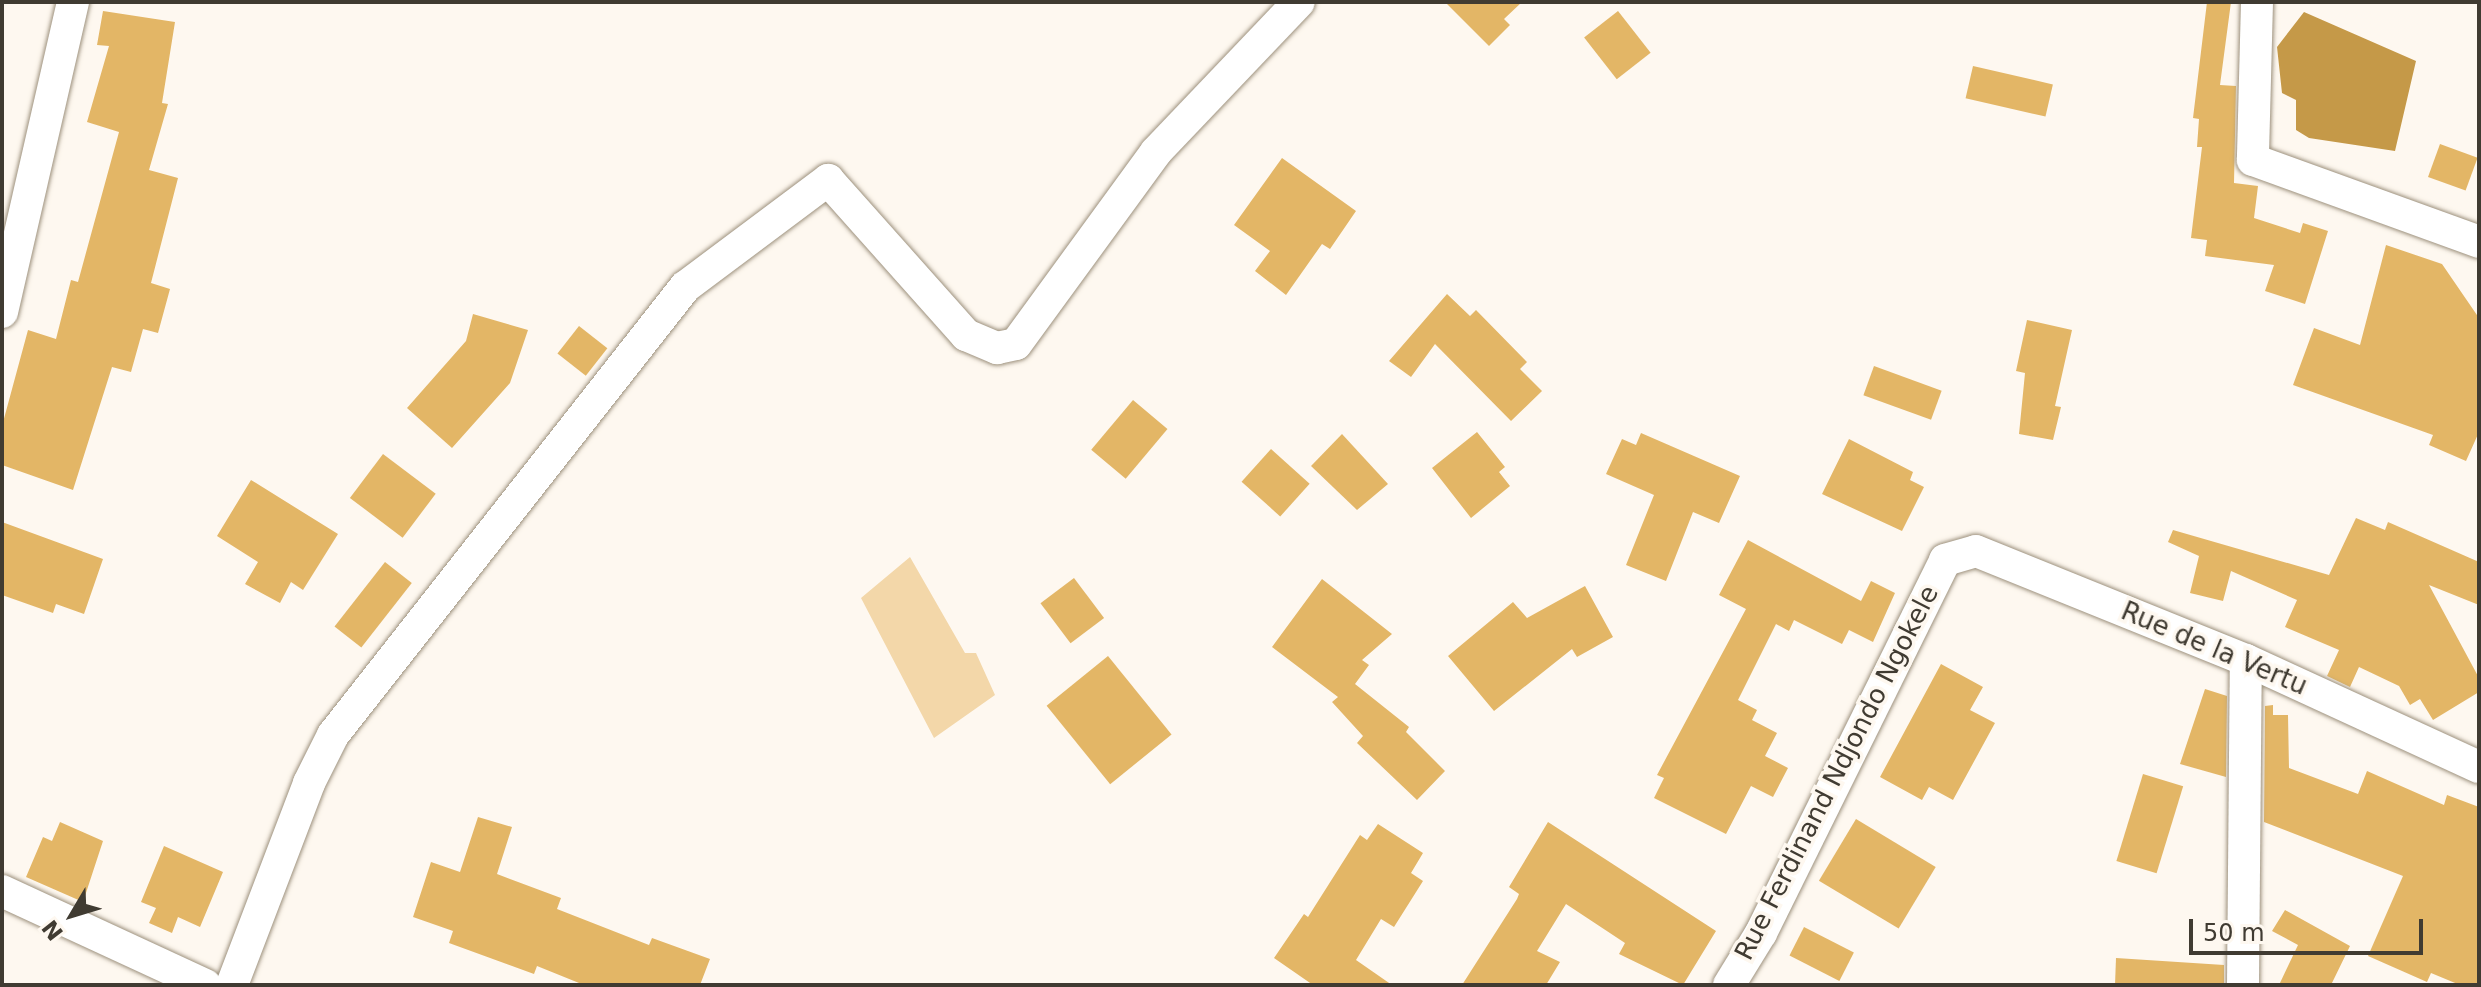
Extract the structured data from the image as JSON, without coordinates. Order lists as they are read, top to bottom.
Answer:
{
  "streets": {
    "street": ["Rue de la Vertu", "Rue Ferdinand Ndjondo Ngokele"]
  },
  "crossings": [
    ["Rue de la Vertu", "Rue Ferdinand Ndjondo Ngokele"]
  ],
  "scale_bar": "50 m",
  "north": "bottom left"
}
